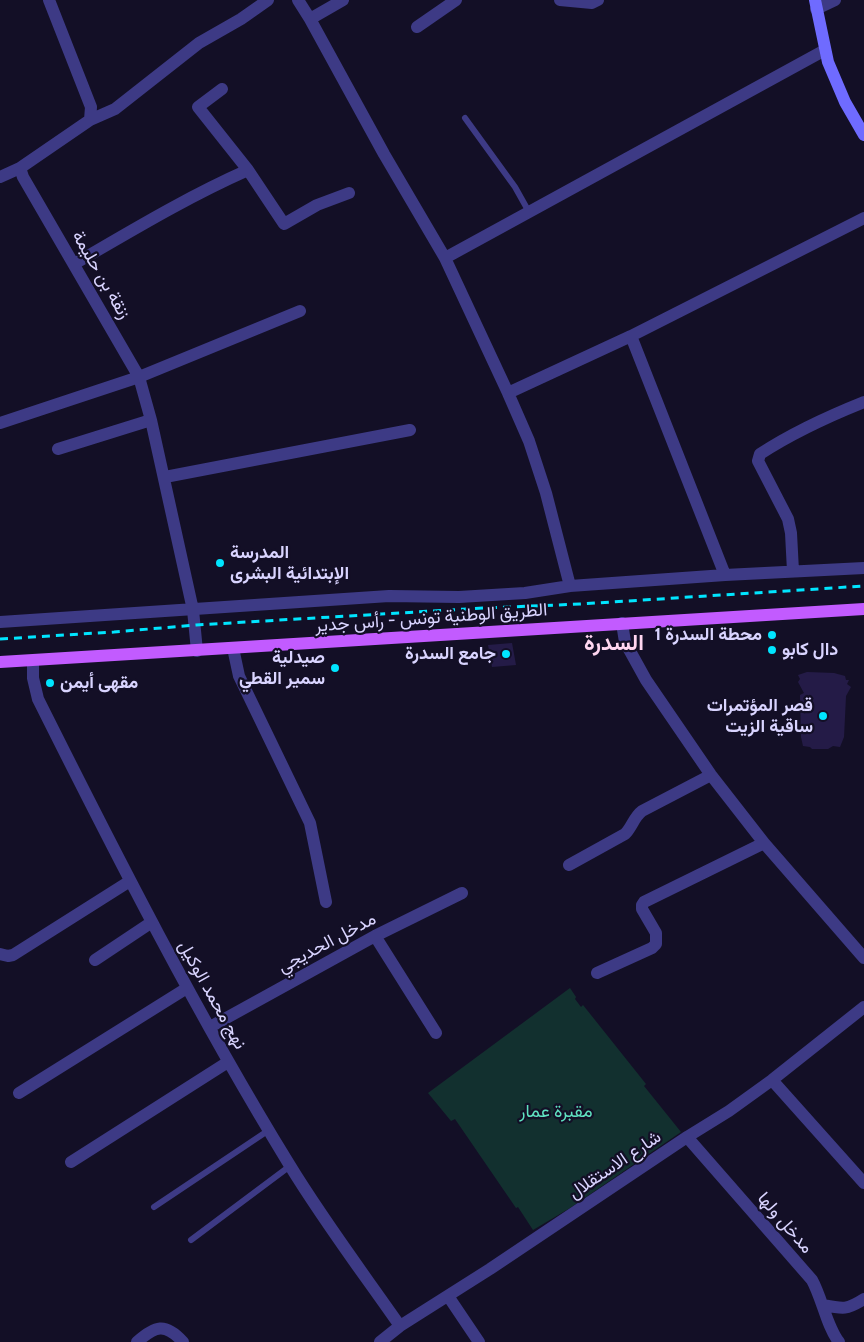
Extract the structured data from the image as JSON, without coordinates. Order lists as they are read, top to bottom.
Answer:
{
  "streets": {
    "main road": ["الطريق الوطنية تونس - رأس جدير"],
    "street": [
      "زنقة بن حليمة",
      "مدخل الحديجي",
      "نهج محمد الوكيل",
      "شارع الاستقلال",
      "مدخل ولها"
    ]
  },
  "crossings": [
    ["زنقة بن حليمة", "الطريق الوطنية تونس - رأس جدير"],
    ["الطريق الوطنية تونس - رأس جدير", "نهج محمد الوكيل"],
    ["مدخل الحديجي", "نهج محمد الوكيل"],
    ["نهج محمد الوكيل", "شارع الاستقلال"],
    ["شارع الاستقلال", "مدخل ولها"]
  ],
  "districts": ["السدرة"],
  "parks": ["مقبرة عمار"],
  "places": [
    "المدرسة الإبتدائية البشرى",
    "محطة السدرة 1",
    "دال كابو",
    "جامع السدرة",
    "صيدلية سمير القطي",
    "مقهى أيمن",
    "قصر المؤتمرات ساقية الزيت"
  ]
}
